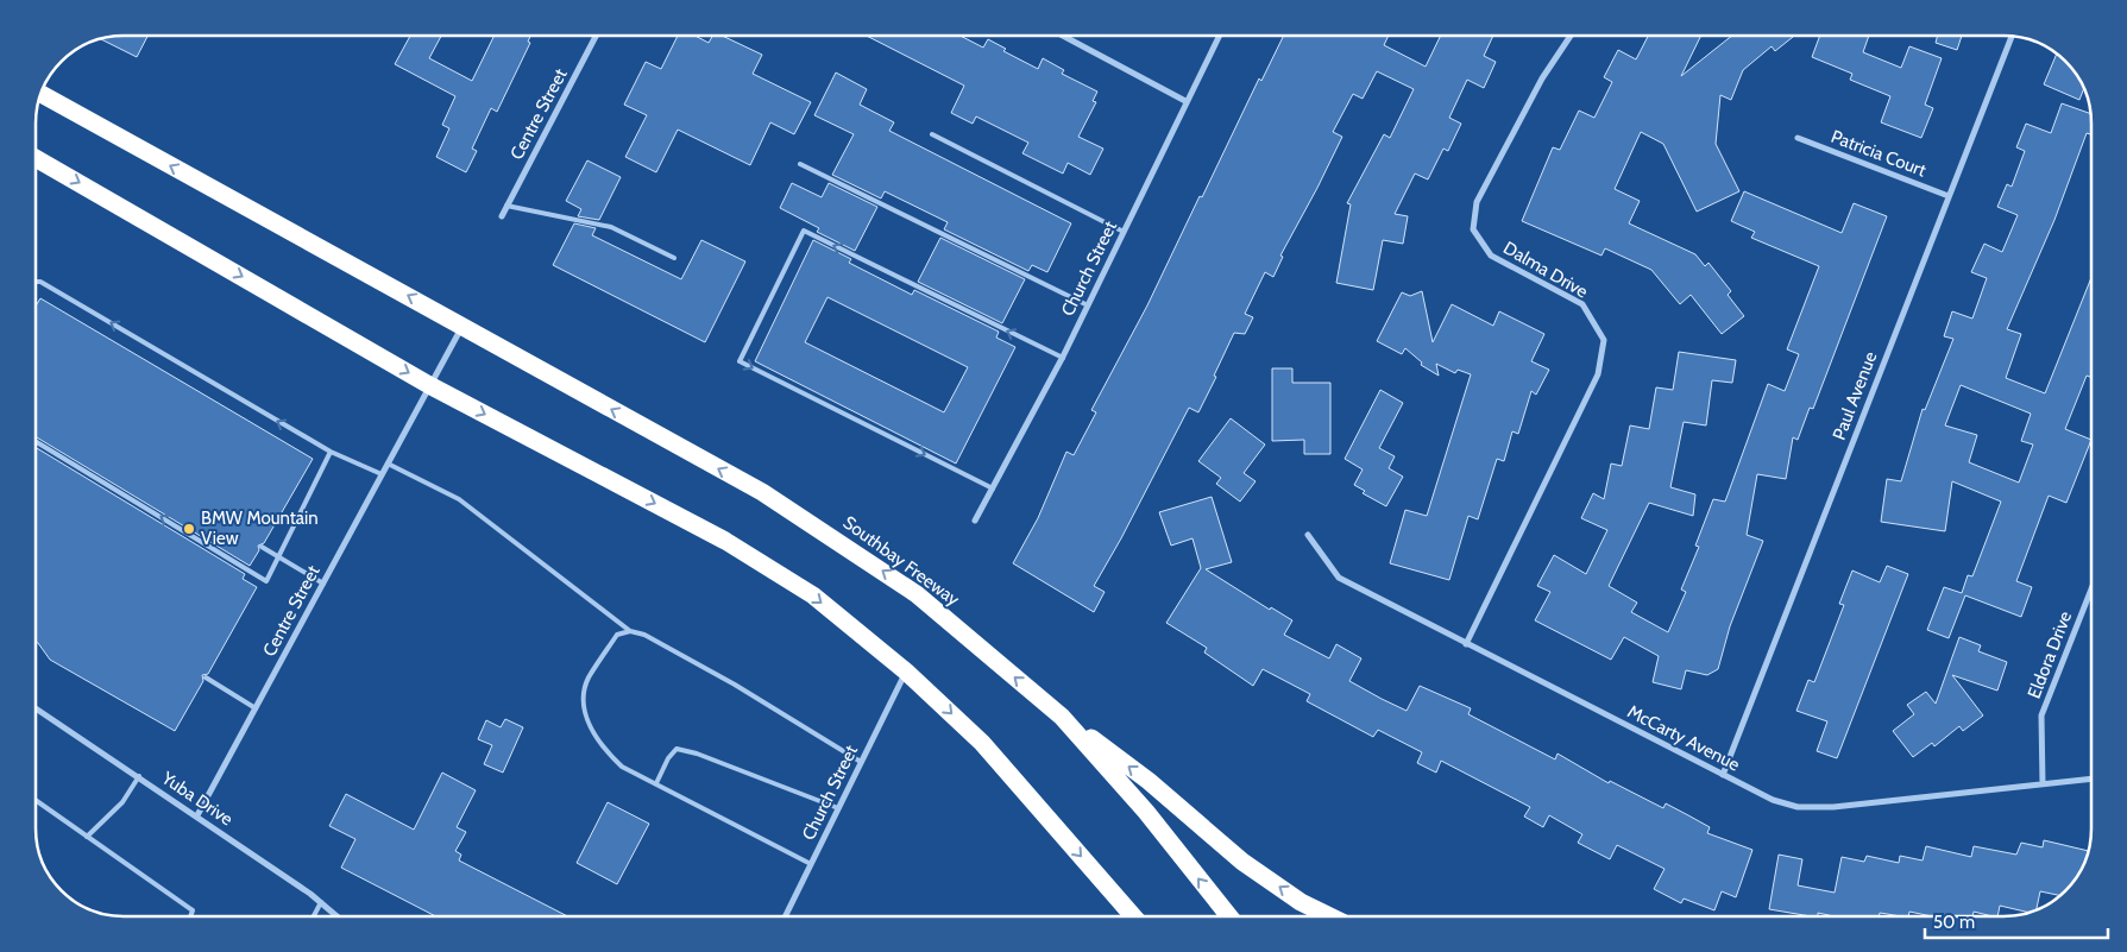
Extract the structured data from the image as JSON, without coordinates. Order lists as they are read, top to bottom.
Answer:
{
  "streets": {
    "highway": ["Southbay Freeway"],
    "street": [
      "Centre Street",
      "Patricia Court",
      "Church Street",
      "Dalma Drive",
      "Paul Avenue",
      "Eldora Drive",
      "McCarty Avenue",
      "Yuba Drive"
    ]
  },
  "crossings": [
    ["Centre Street", "Southbay Freeway"],
    ["Centre Street", "Yuba Drive"],
    ["Patricia Court", "Paul Avenue"],
    ["Dalma Drive", "McCarty Avenue"],
    ["Paul Avenue", "McCarty Avenue"],
    ["Eldora Drive", "McCarty Avenue"]
  ],
  "places": ["BMW Mountain View"],
  "scale_bar": "50 m"
}
